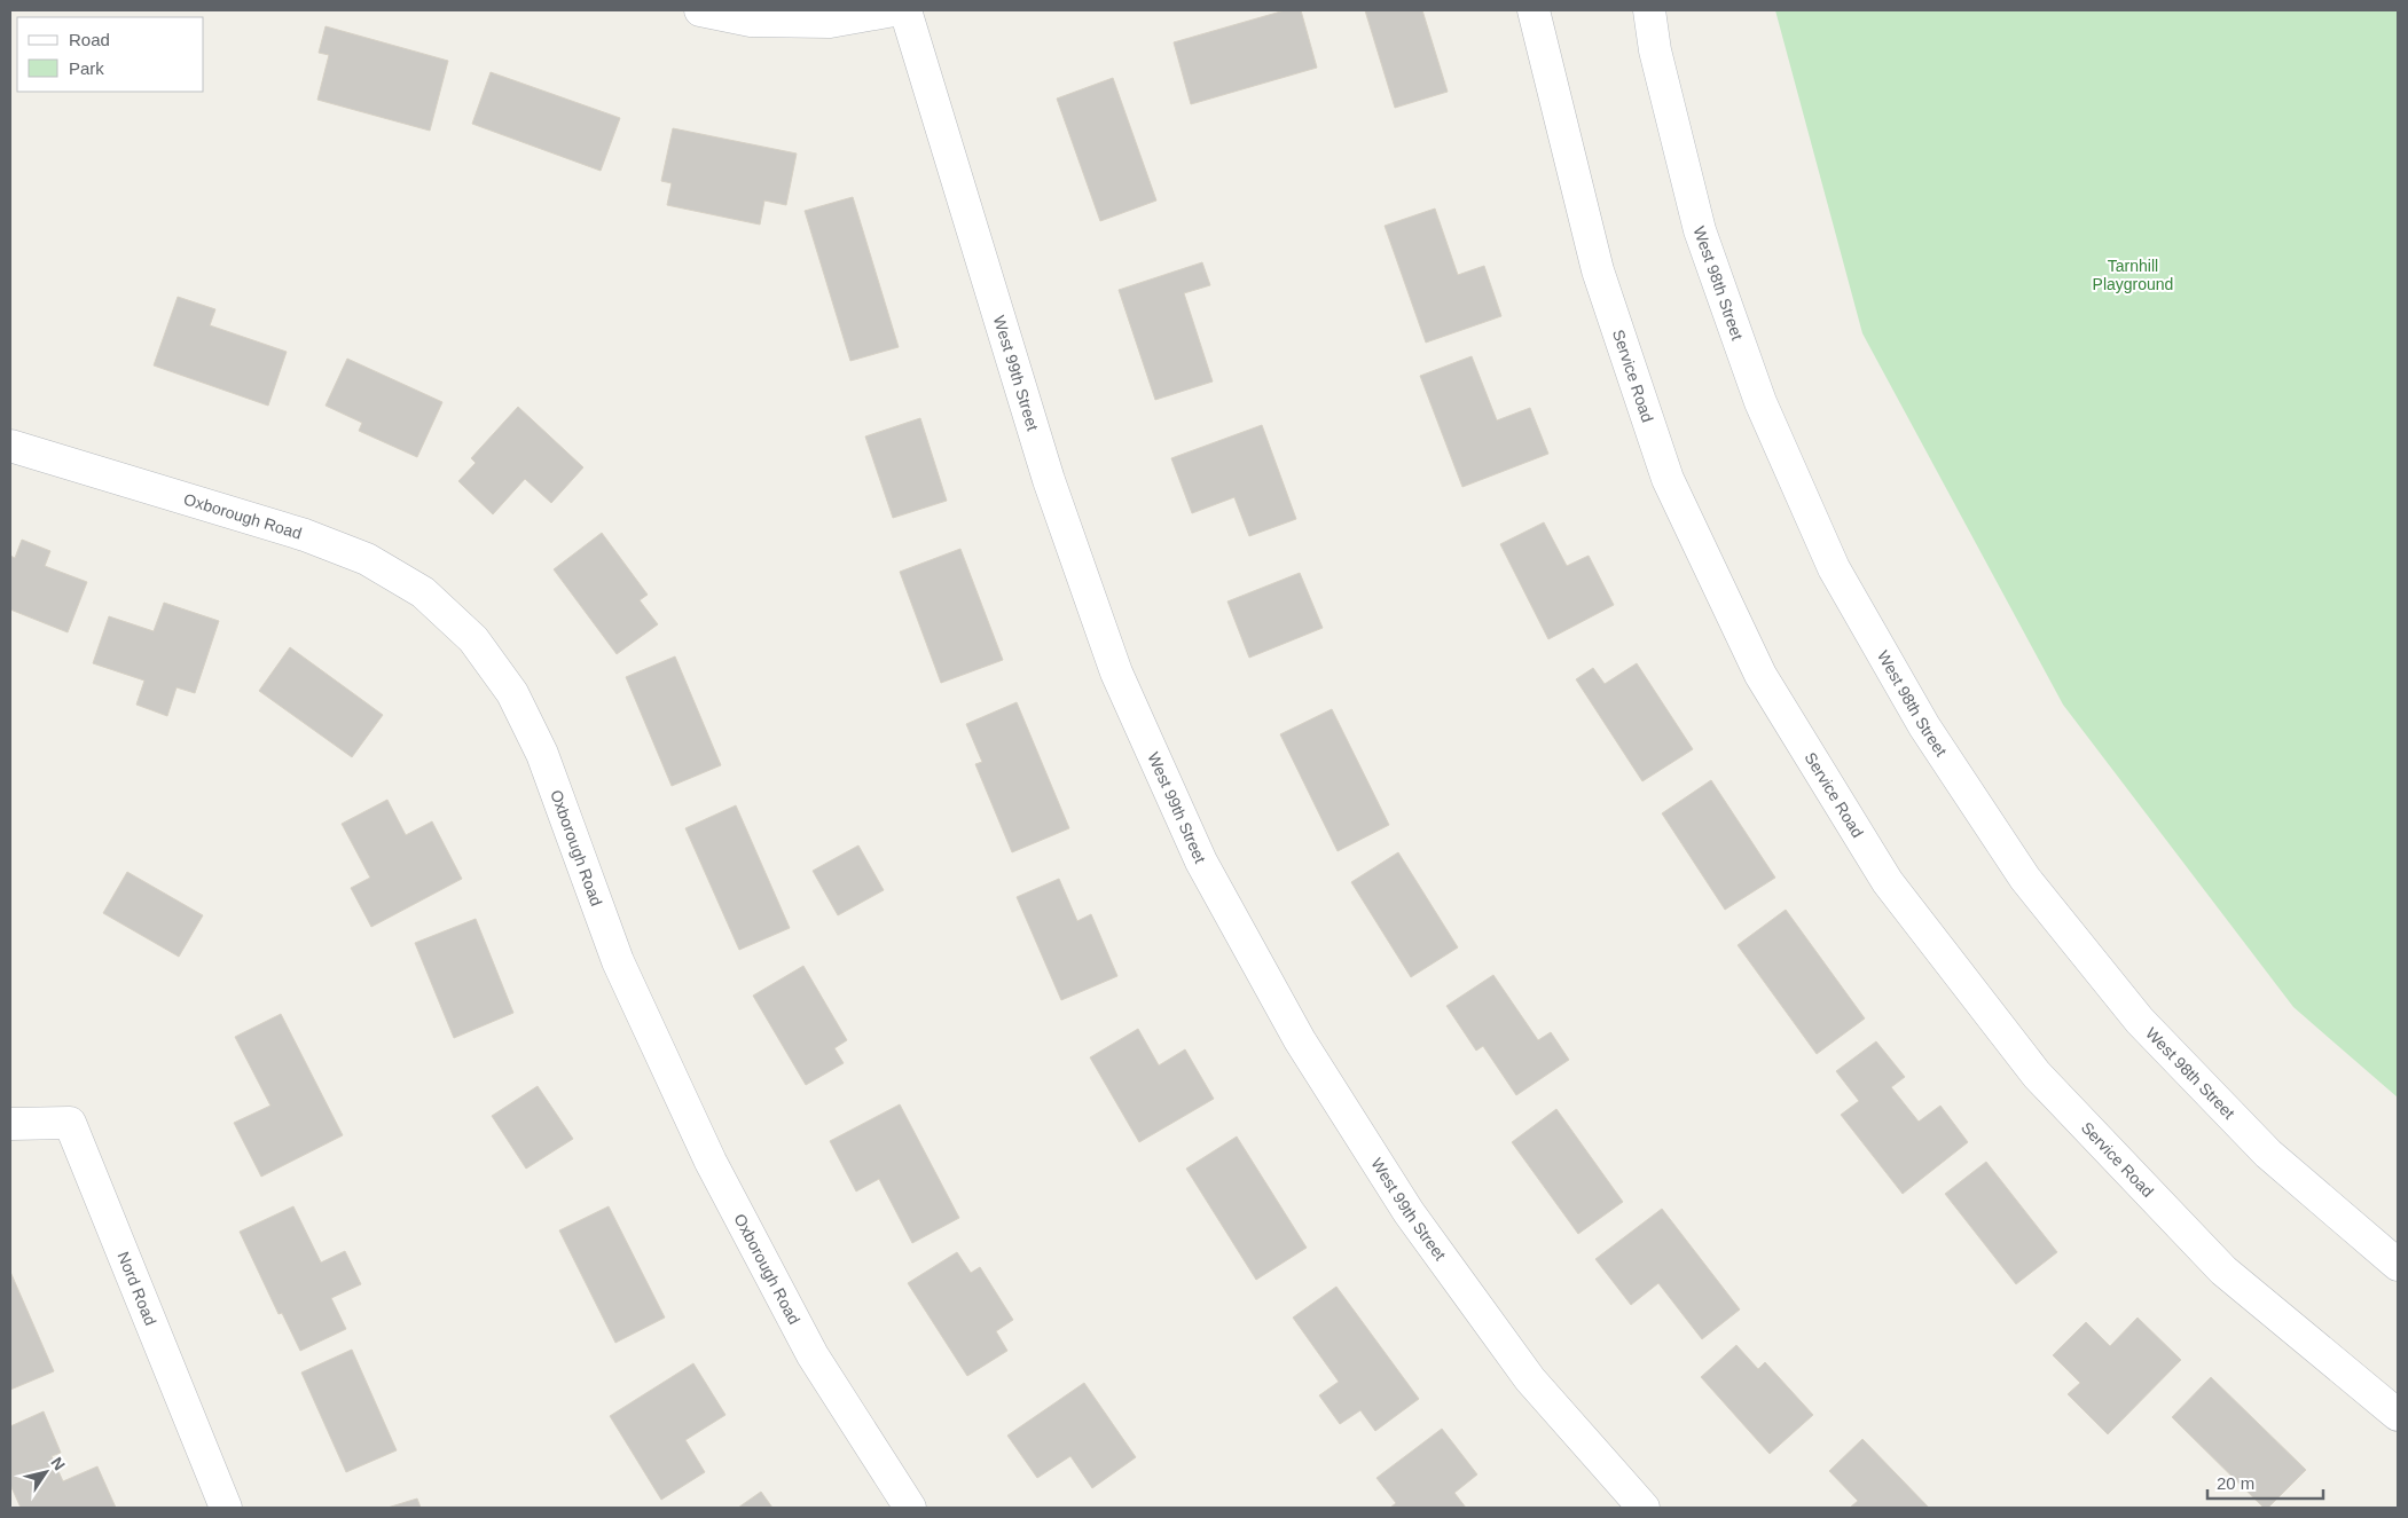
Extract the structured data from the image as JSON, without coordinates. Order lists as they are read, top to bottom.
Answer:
{
  "streets": {
    "street": [
      "West 98th Street",
      "West 99th Street",
      "Service Road",
      "Oxborough Road",
      "Nord Road"
    ]
  },
  "parks": ["Tarnhill Playground"],
  "legend": ["Road", "Park"],
  "scale_bar": "20 m",
  "north": "top right"
}
